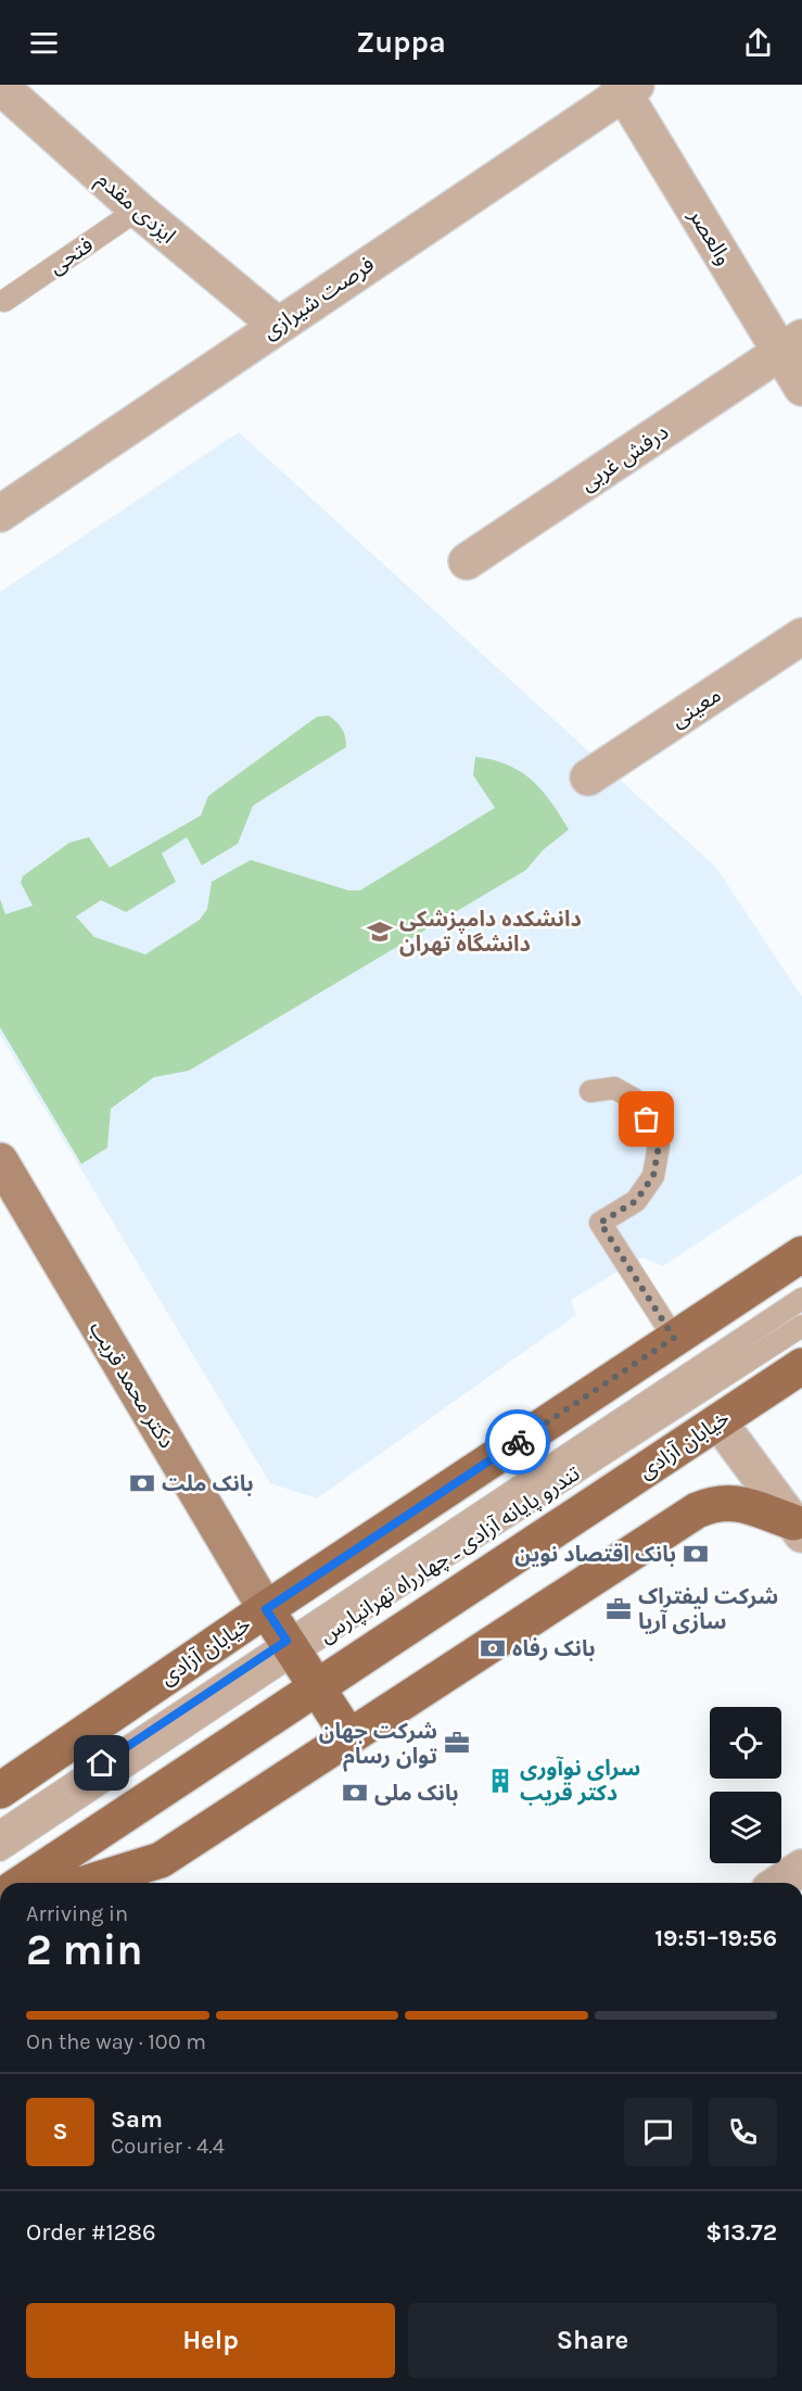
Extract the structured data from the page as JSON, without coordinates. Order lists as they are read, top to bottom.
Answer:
{
  "streets": {
    "main road": ["دکتر محمد قریب", "خیابان آزادی"],
    "street": [
      "ایزدی مقدم",
      "والعصر",
      "فرصت شیرازی",
      "درفش غربی",
      "معینی"
    ],
    "lane": ["فتحی", "تندرو پایانه آزادی ـ چهارراه تهرانپارس"]
  },
  "crossings": [
    ["ایزدی مقدم", "فتحی"],
    ["ایزدی مقدم", "فرصت شیرازی"],
    ["والعصر", "فرصت شیرازی"],
    ["والعصر", "درفش غربی"],
    ["دکتر محمد قریب", "خیابان آزادی"]
  ],
  "places": {
    "school or university": ["دانشکده دامپزشکی دانشگاه تهران"],
    "bank": [
      "بانک ملت",
      "بانک اقتصاد نوین",
      "بانک رفاه",
      "بانک ملی"
    ],
    "office": ["شرکت لیفتراک سازی آریا", "شرکت جهان توان رسام"],
    "building": ["سرای نوآوری دکتر قریب"]
  },
  "page": {
    "header": "Zuppa",
    "heading": ["2 min", "Arriving in", "19:51–19:56"],
    "panel": [
      "Sam",
      "Courier · 4.4",
      "Order #1286",
      "$13.72"
    ],
    "bar": "On the way · 100 m",
    "round": "S",
    "buttons": ["Help", "Share"]
  }
}
